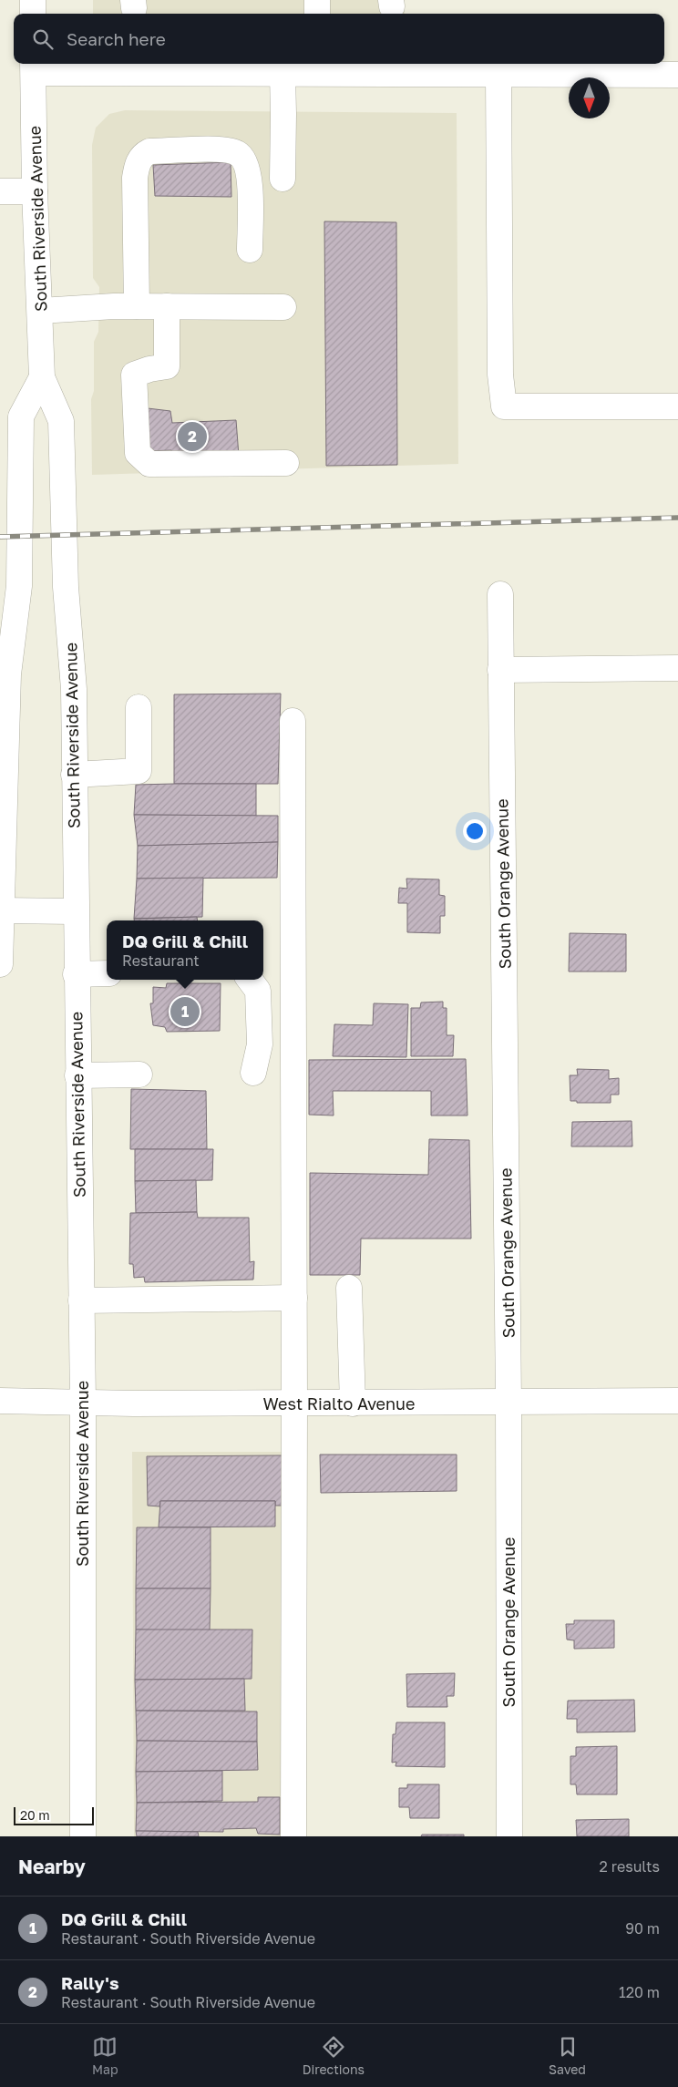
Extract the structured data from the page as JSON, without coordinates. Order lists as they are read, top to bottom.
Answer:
{
  "streets": {
    "street": ["South Riverside Avenue", "South Orange Avenue", "West Rialto Avenue"]
  },
  "crossings": [
    ["South Riverside Avenue", "West Rialto Avenue"],
    ["South Orange Avenue", "West Rialto Avenue"]
  ],
  "scale_bar": "20 m",
  "north": "bottom",
  "page": {
    "search": "Search here",
    "pins": ["2", "1"],
    "popup": ["DQ Grill & Chill", "Restaurant"],
    "scale": "20 m",
    "heading": ["Nearby", "2 results"],
    "list": [
      {
        "mark": "1",
        "name": "DQ Grill & Chill",
        "note": "Restaurant · South Riverside Avenue",
        "value": "90 m"
      },
      {
        "mark": "2",
        "name": "Rally's",
        "note": "Restaurant · South Riverside Avenue",
        "value": "120 m"
      }
    ],
    "nav": ["Map", "Directions", "Saved"]
  }
}
